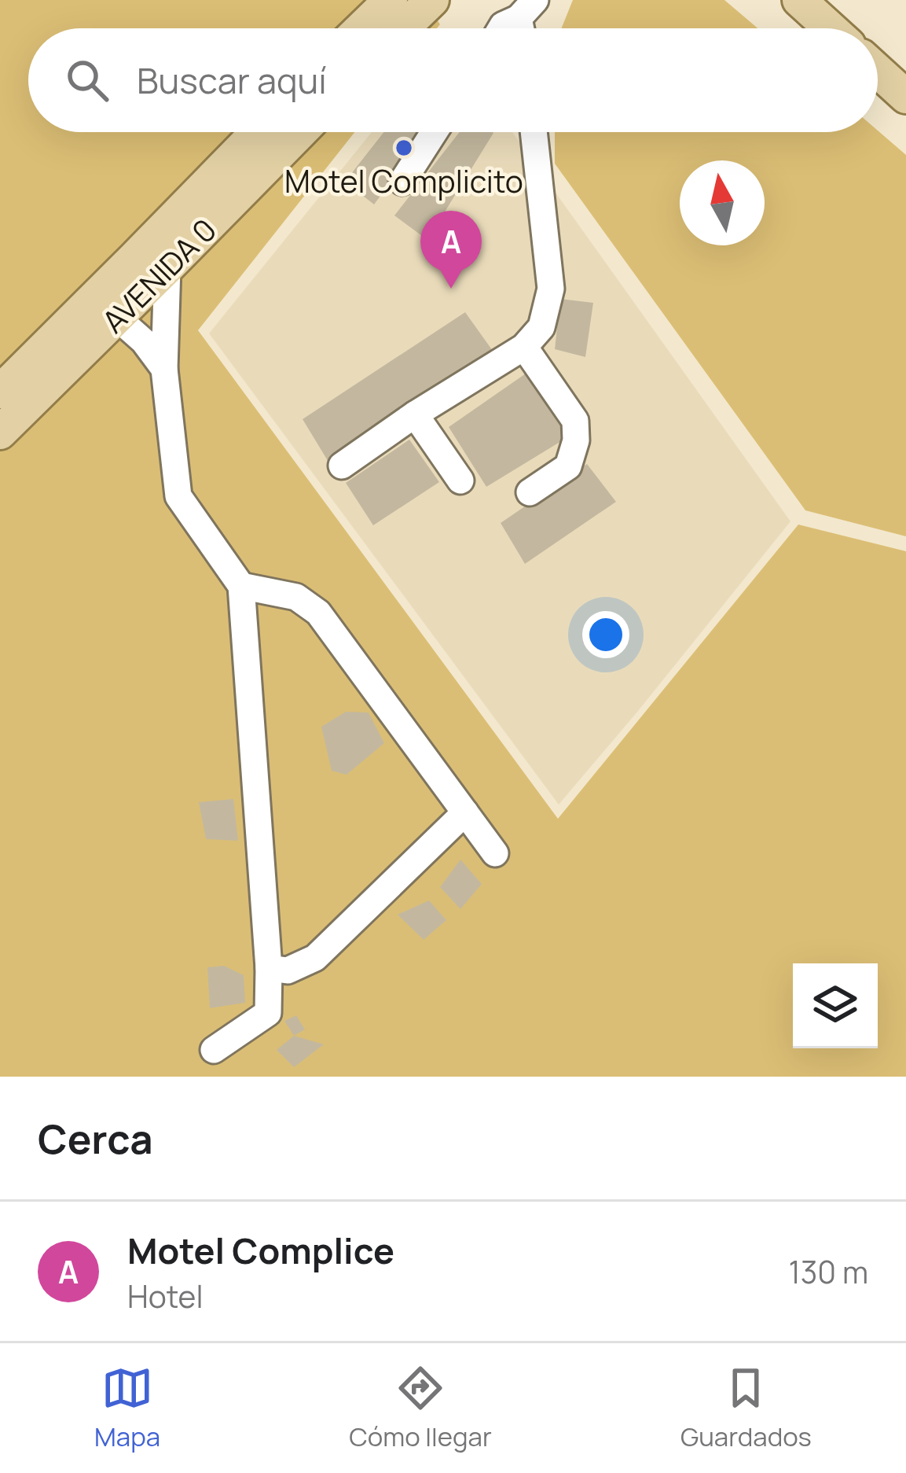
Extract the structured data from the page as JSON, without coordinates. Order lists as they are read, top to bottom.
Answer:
{
  "streets": {
    "main road": ["AVENIDA 0"]
  },
  "places": ["Motel Complicito"],
  "north": "top",
  "page": {
    "search": "Buscar aquí",
    "pins": "A",
    "heading": "Cerca",
    "list": [
      {
        "mark": "A",
        "name": "Motel Complice",
        "note": "Hotel",
        "value": "130 m"
      }
    ],
    "nav": ["Mapa", "Cómo llegar", "Guardados"]
  }
}
